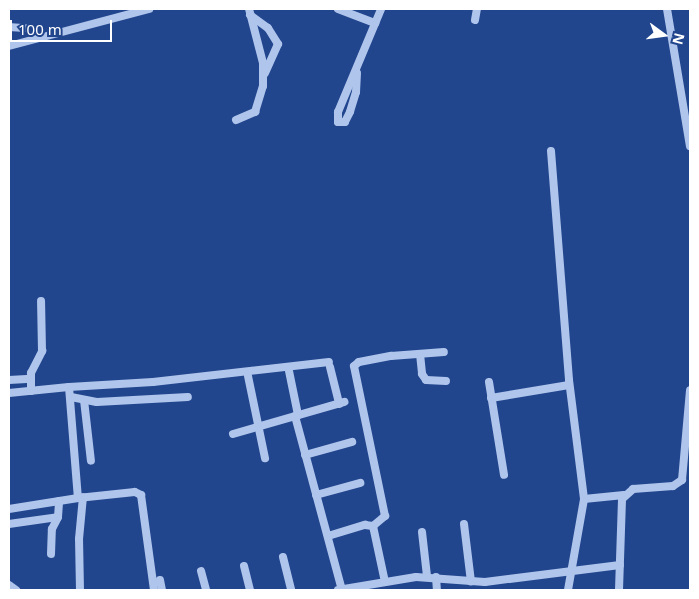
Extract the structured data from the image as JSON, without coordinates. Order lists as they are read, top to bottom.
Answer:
{
  "scale_bar": "100 m",
  "north": "right"
}
